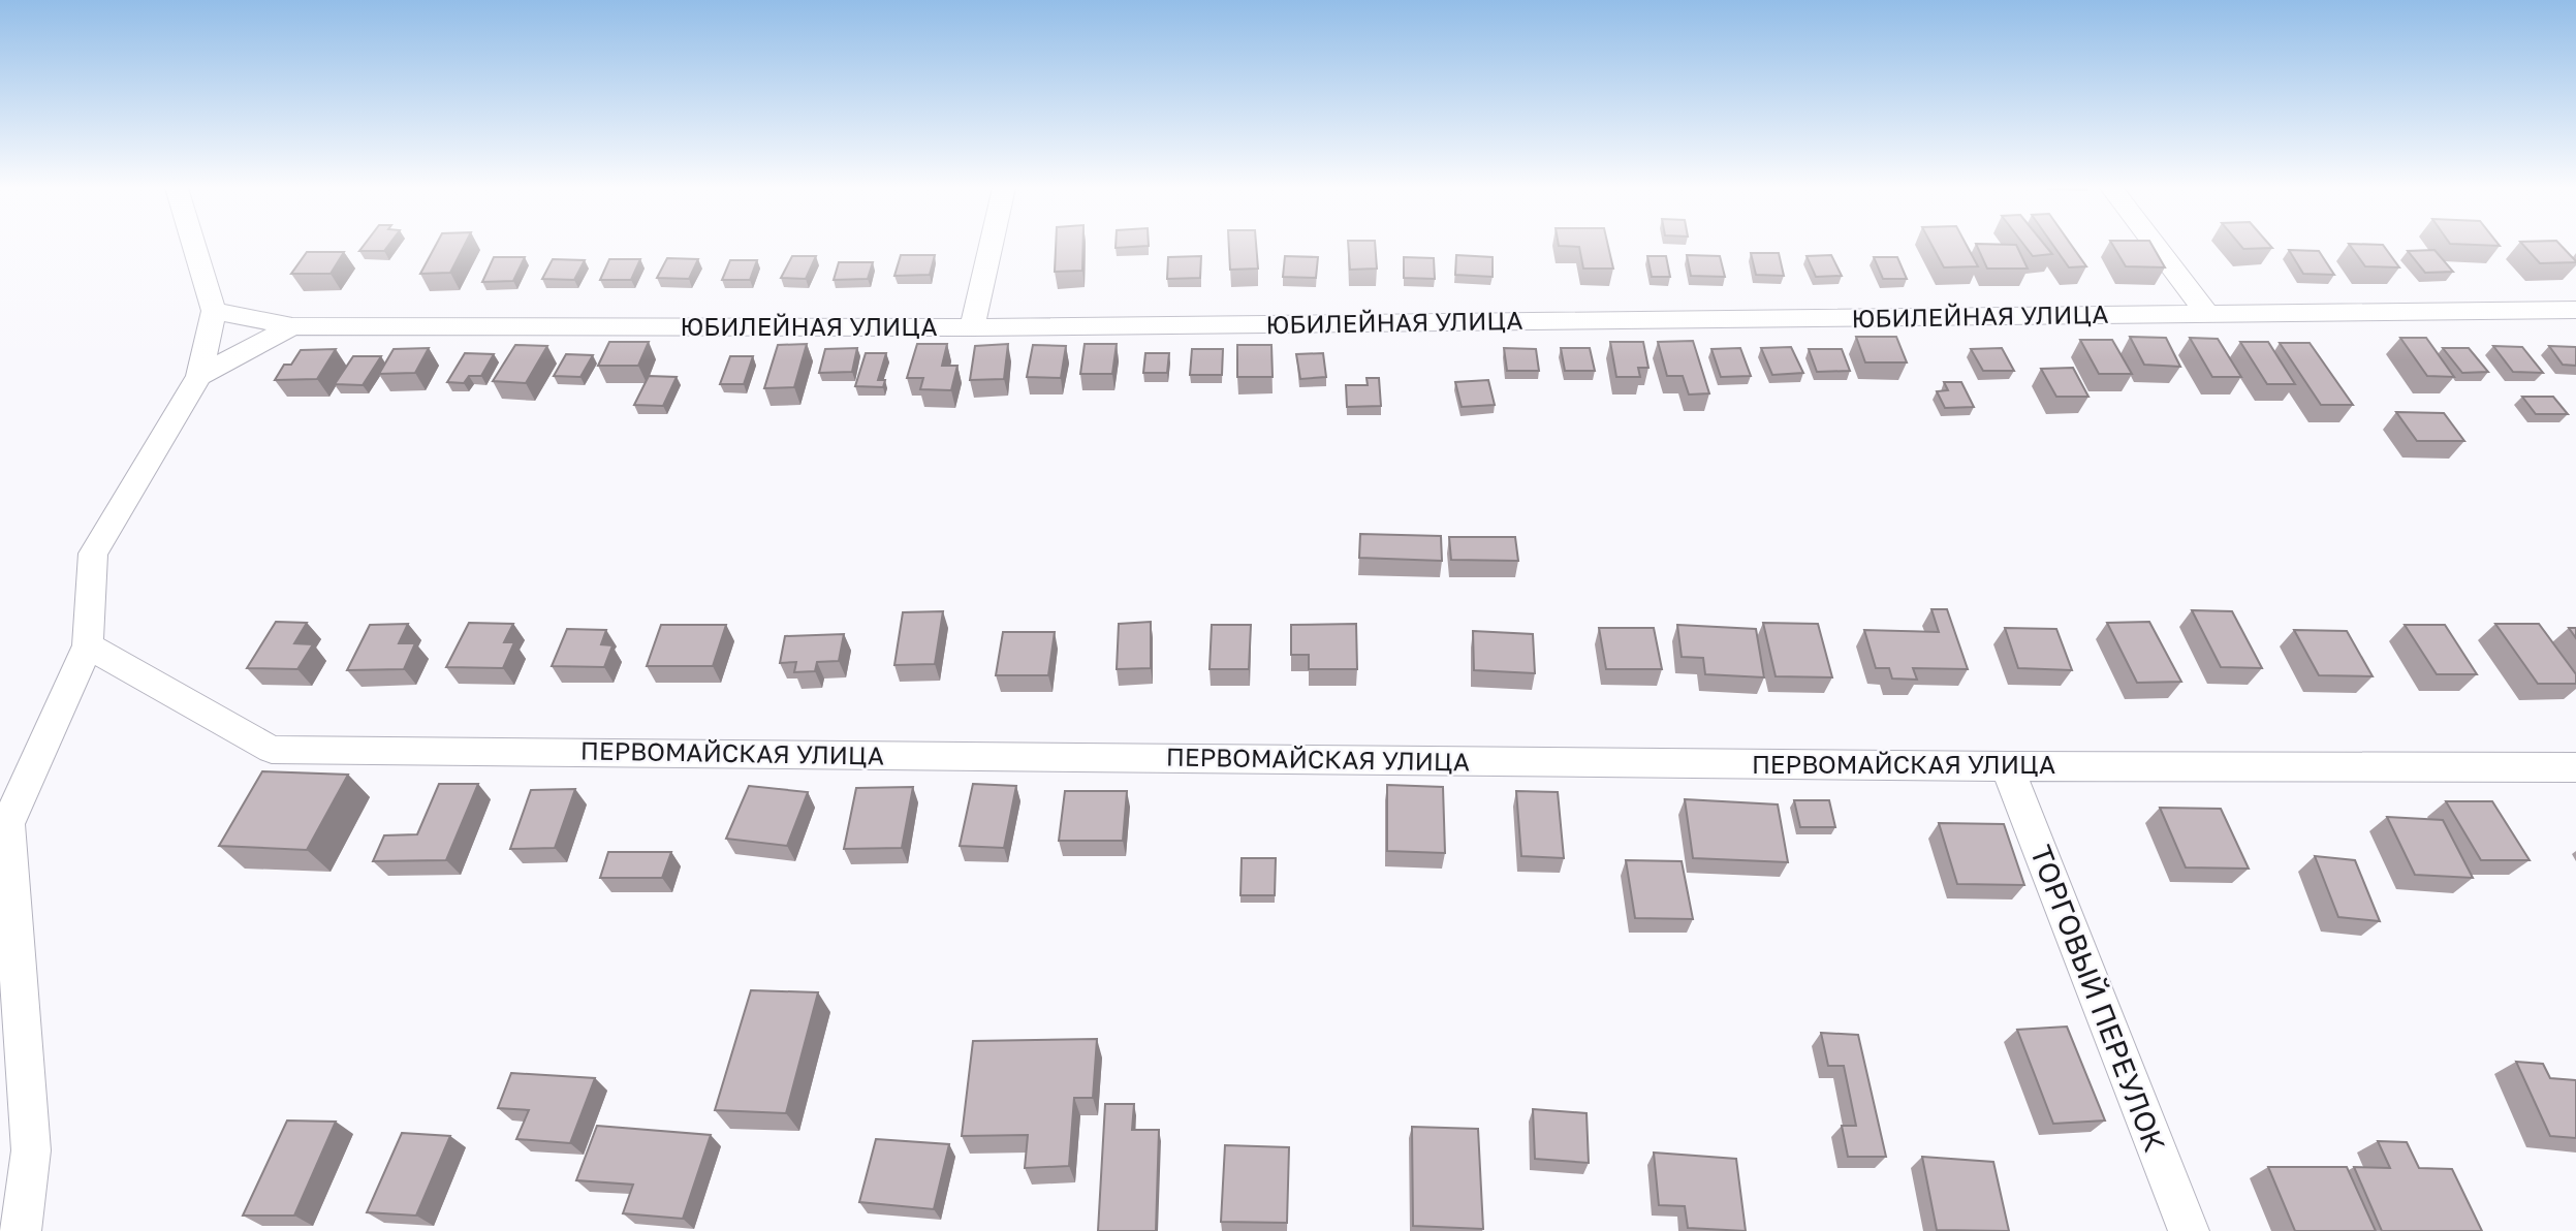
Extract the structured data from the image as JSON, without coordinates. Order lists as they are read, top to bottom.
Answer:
{
  "streets": {
    "street": ["ЮБИЛЕЙНАЯ УЛИЦА", "ПЕРВОМАЙСКАЯ УЛИЦА", "ТОРГОВЫЙ ПЕРЕУЛОК"]
  },
  "crossings": [
    ["ПЕРВОМАЙСКАЯ УЛИЦА", "ТОРГОВЫЙ ПЕРЕУЛОК"]
  ]
}
